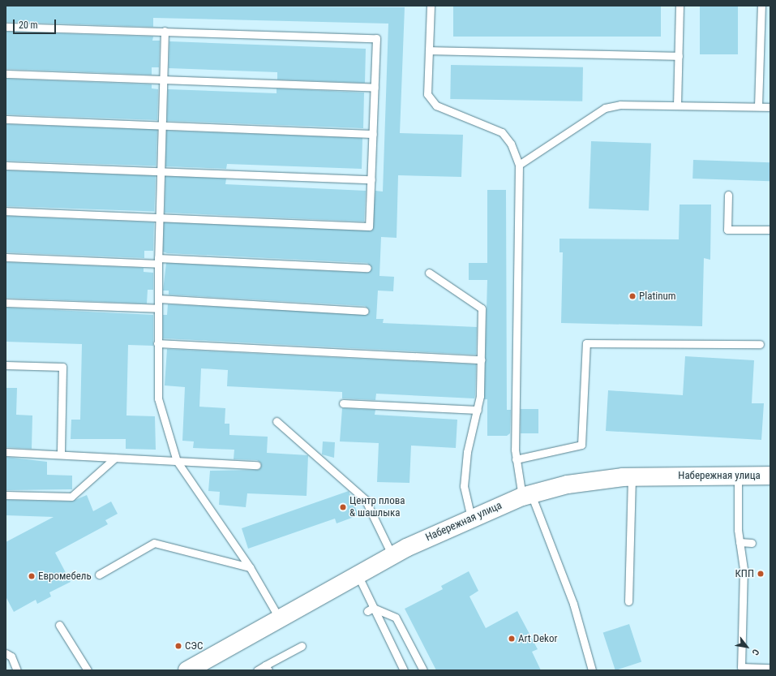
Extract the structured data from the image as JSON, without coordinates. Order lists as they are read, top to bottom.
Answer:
{
  "streets": {
    "street": ["Набережная улица"]
  },
  "places": [
    "Platinum",
    "Центр плова & шашлыка",
    "КПП",
    "Евромебель",
    "Art Dekor",
    "СЭС"
  ],
  "scale_bar": "20 m",
  "north": "bottom right"
}
